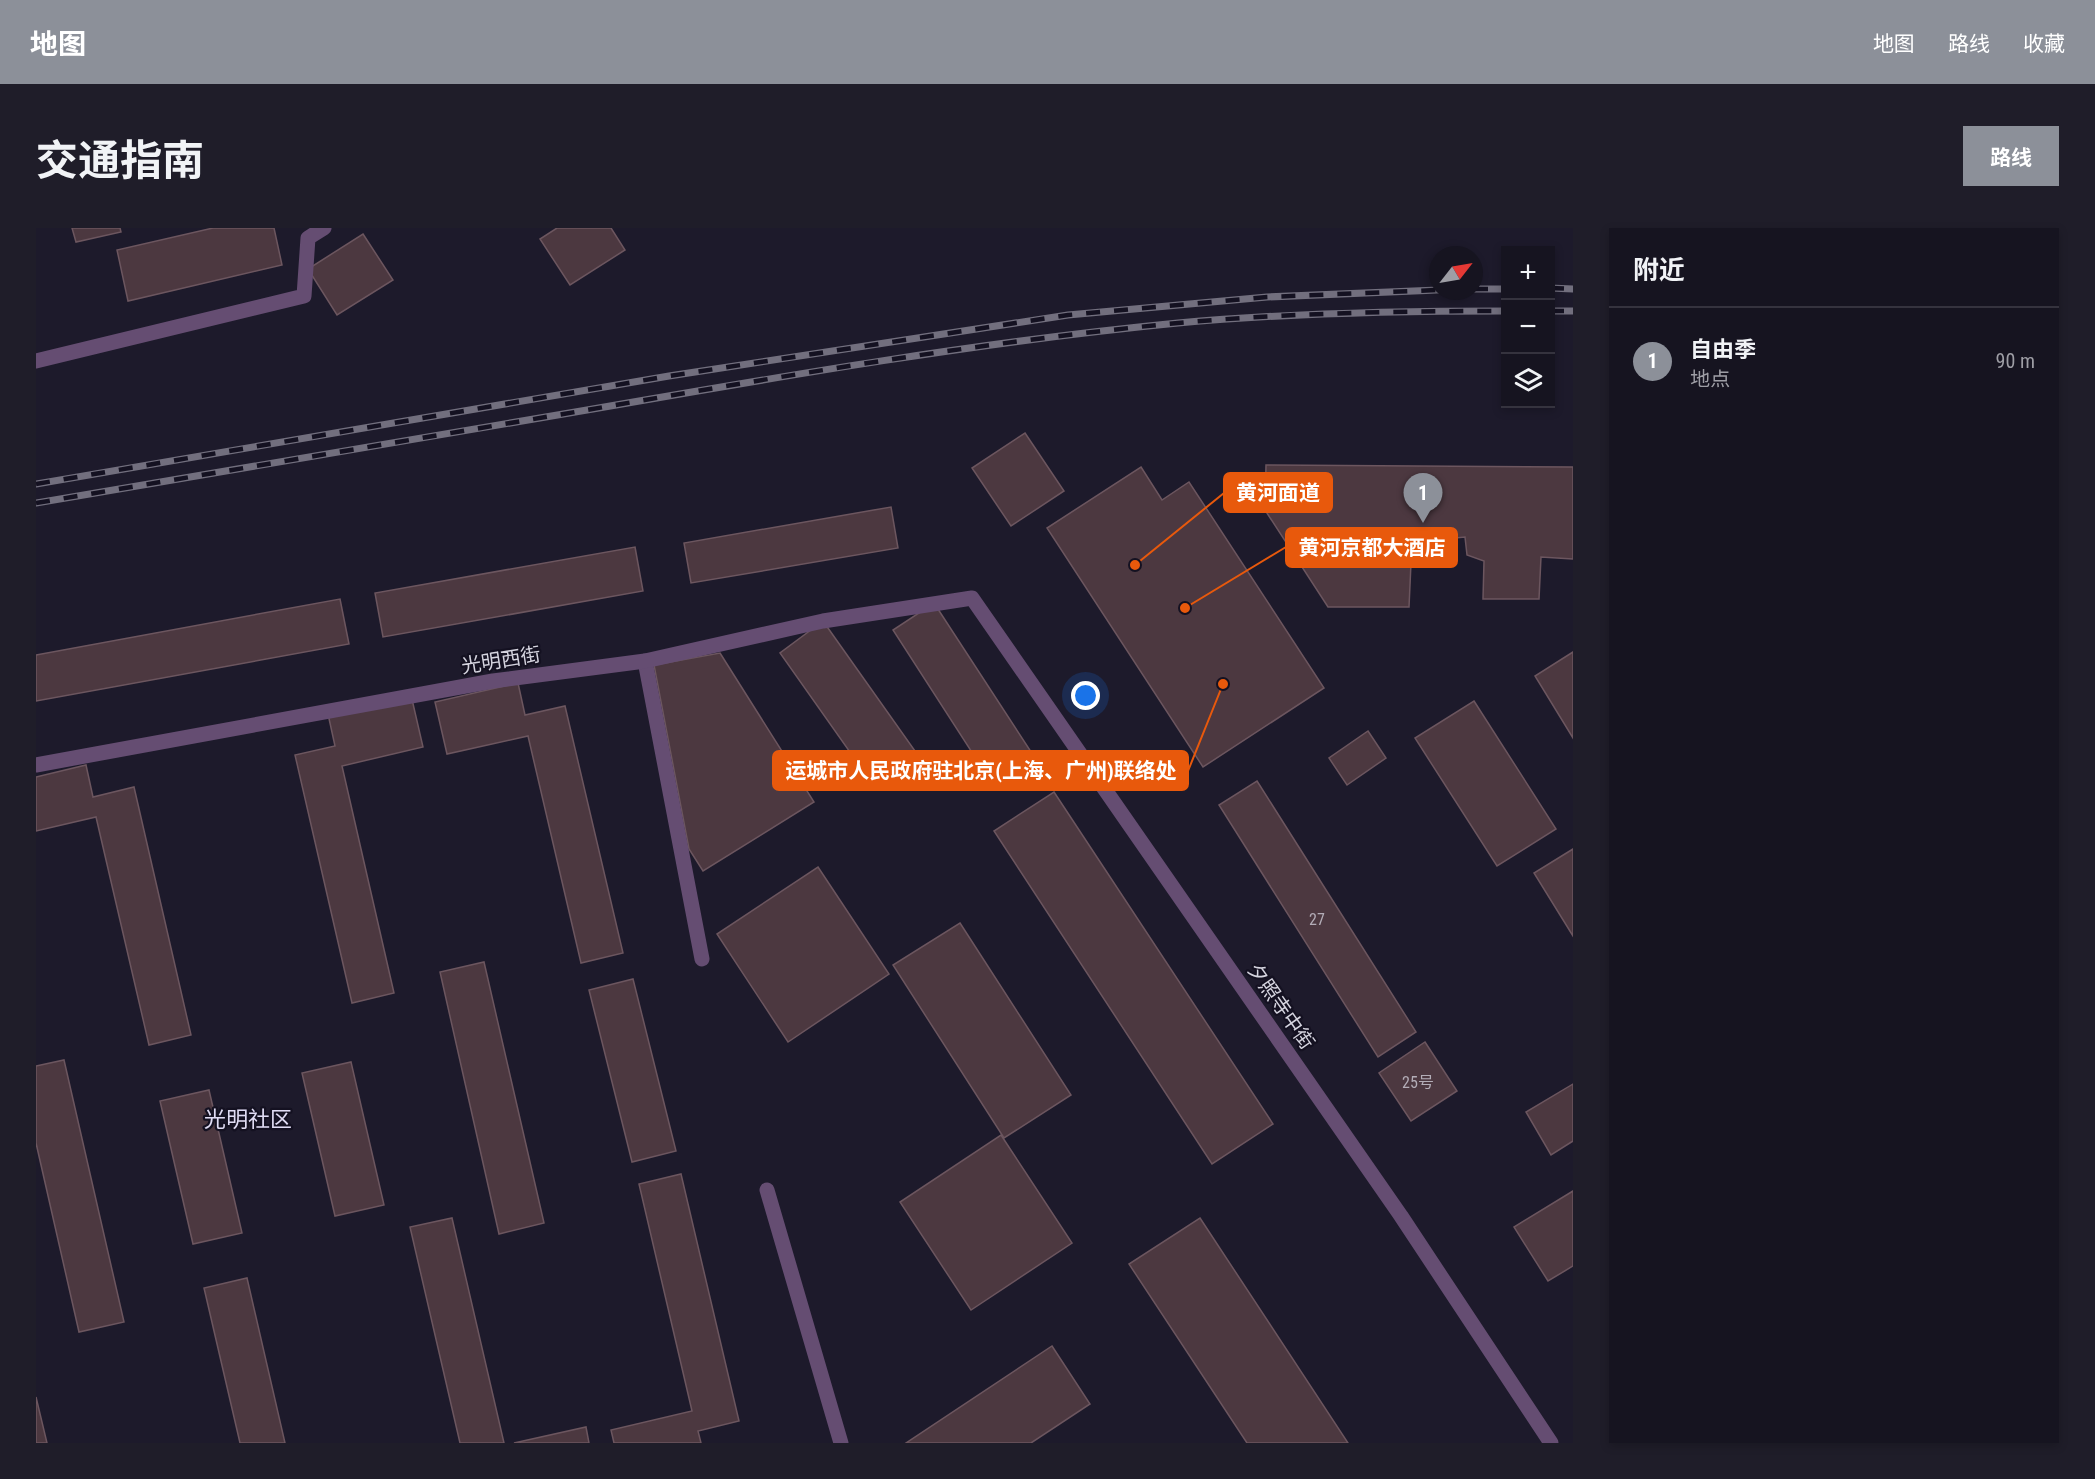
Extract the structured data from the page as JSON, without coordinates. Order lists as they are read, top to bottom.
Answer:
{
  "streets": {
    "street": ["光明西街", "夕照寺中街"]
  },
  "crossings": [
    ["光明西街", "夕照寺中街"]
  ],
  "districts": ["光明社区"],
  "places": ["黄河面道", "黄河京都大酒店", "运城市人民政府驻北京(上海、广州)联络处"],
  "house_numbers": ["27", "25号"],
  "north": "top right",
  "page": {
    "header": "地图",
    "nav": ["地图", "路线", "收藏"],
    "title": "交通指南",
    "buttons": "路线",
    "heading": "附近",
    "map_buttons": ["+", "−"],
    "list": [
      {
        "mark": "1",
        "name": "自由季",
        "note": "地点",
        "value": "90 m"
      }
    ],
    "pins": "1"
  }
}
